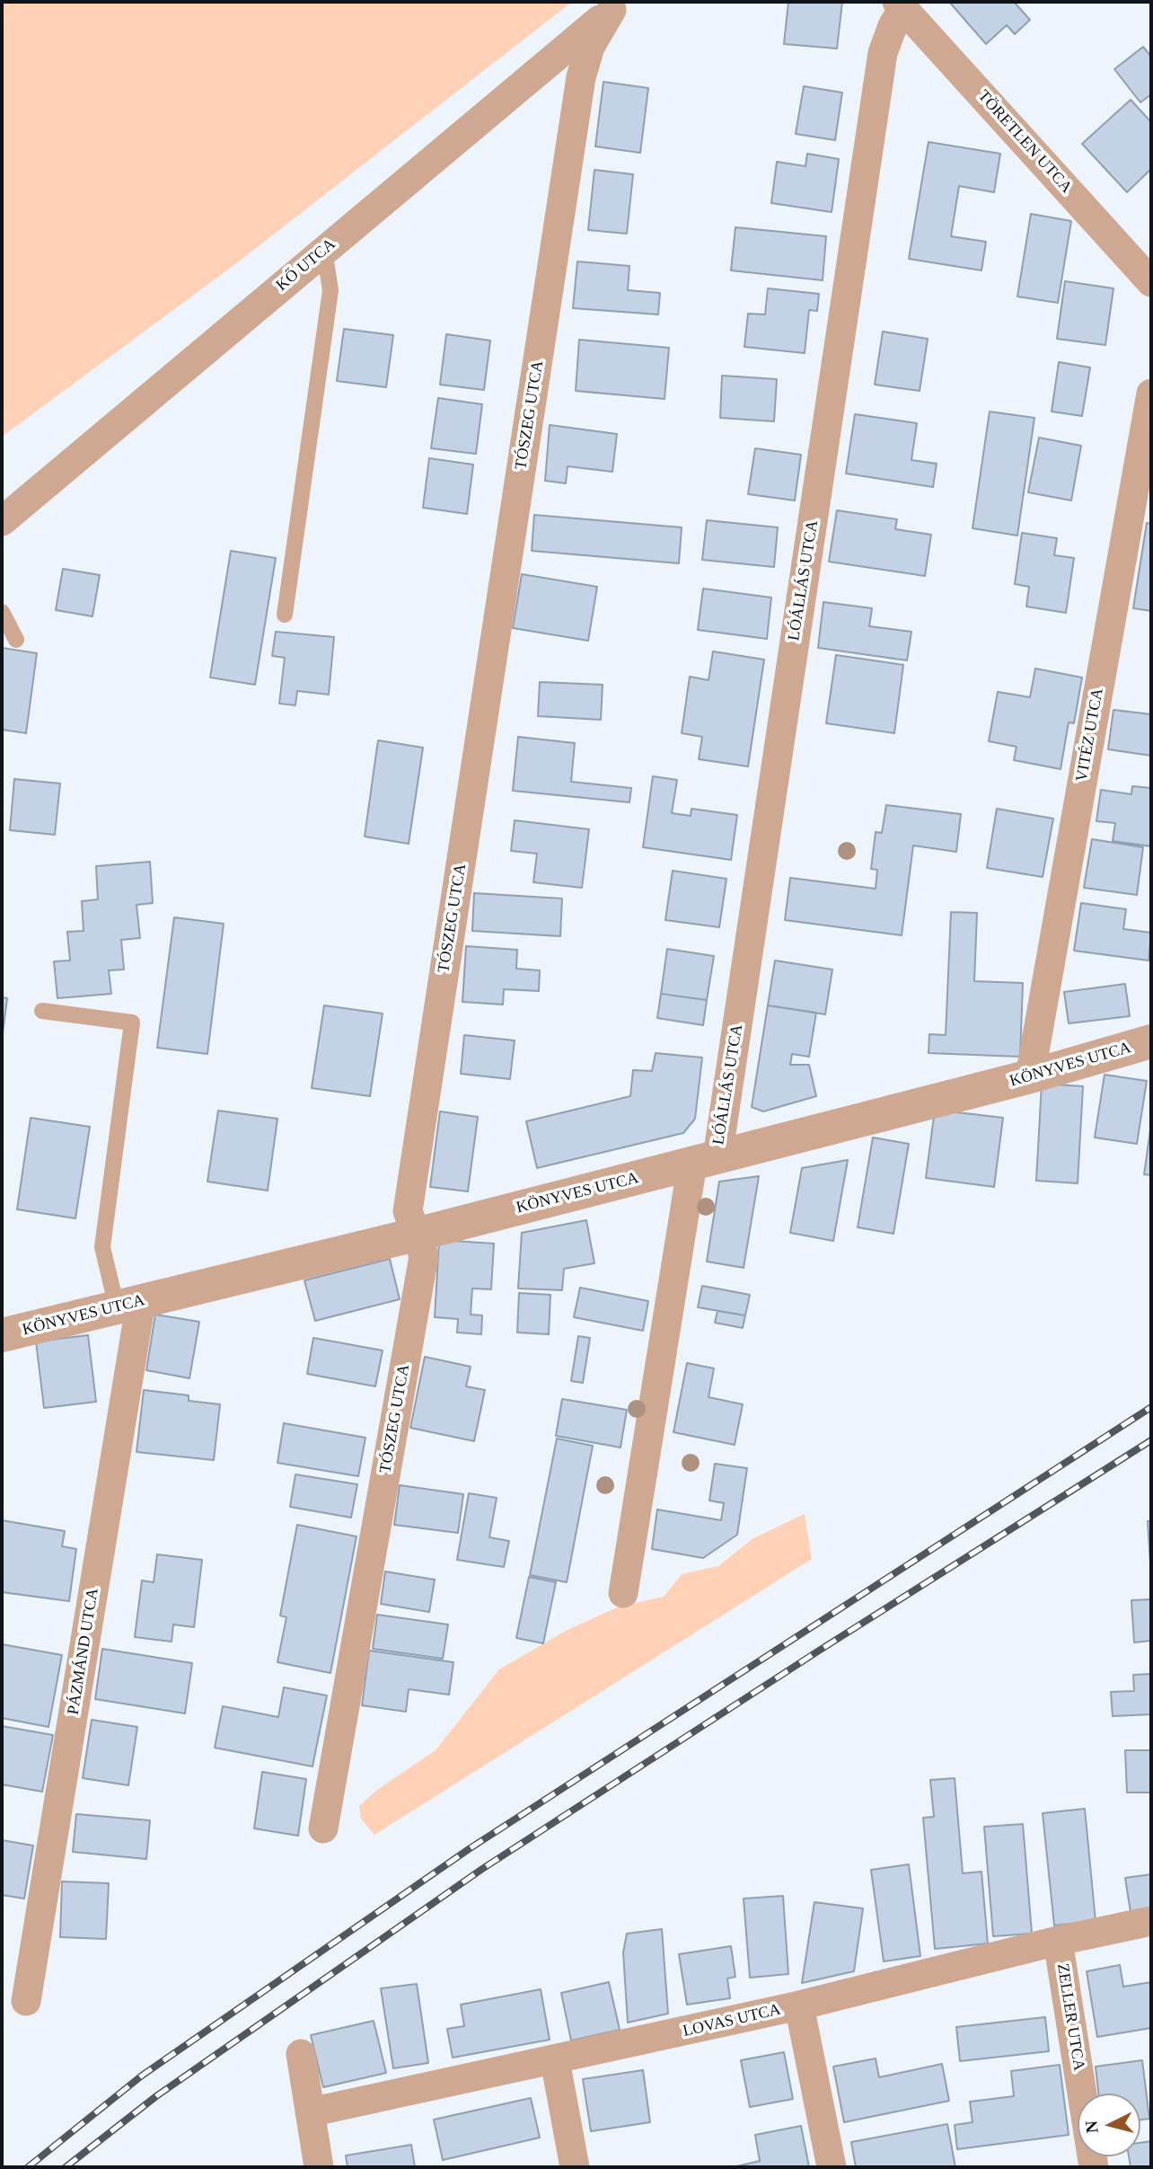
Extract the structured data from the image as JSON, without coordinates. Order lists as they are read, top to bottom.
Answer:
{
  "streets": {
    "street": [
      "TÖRETLEN UTCA",
      "KŐ UTCA",
      "TÓSZEG UTCA",
      "LÓÁLLÁS UTCA",
      "VITÉZ UTCA",
      "KÖNYVES UTCA",
      "PÁZMÁND UTCA",
      "ZELLER UTCA",
      "LOVAS UTCA"
    ]
  },
  "crossings": [
    ["TÖRETLEN UTCA", "LÓÁLLÁS UTCA"],
    ["KŐ UTCA", "TÓSZEG UTCA"],
    ["TÓSZEG UTCA", "KÖNYVES UTCA"],
    ["LÓÁLLÁS UTCA", "KÖNYVES UTCA"],
    ["VITÉZ UTCA", "KÖNYVES UTCA"],
    ["KÖNYVES UTCA", "PÁZMÁND UTCA"],
    ["ZELLER UTCA", "LOVAS UTCA"]
  ],
  "north": "left"
}
